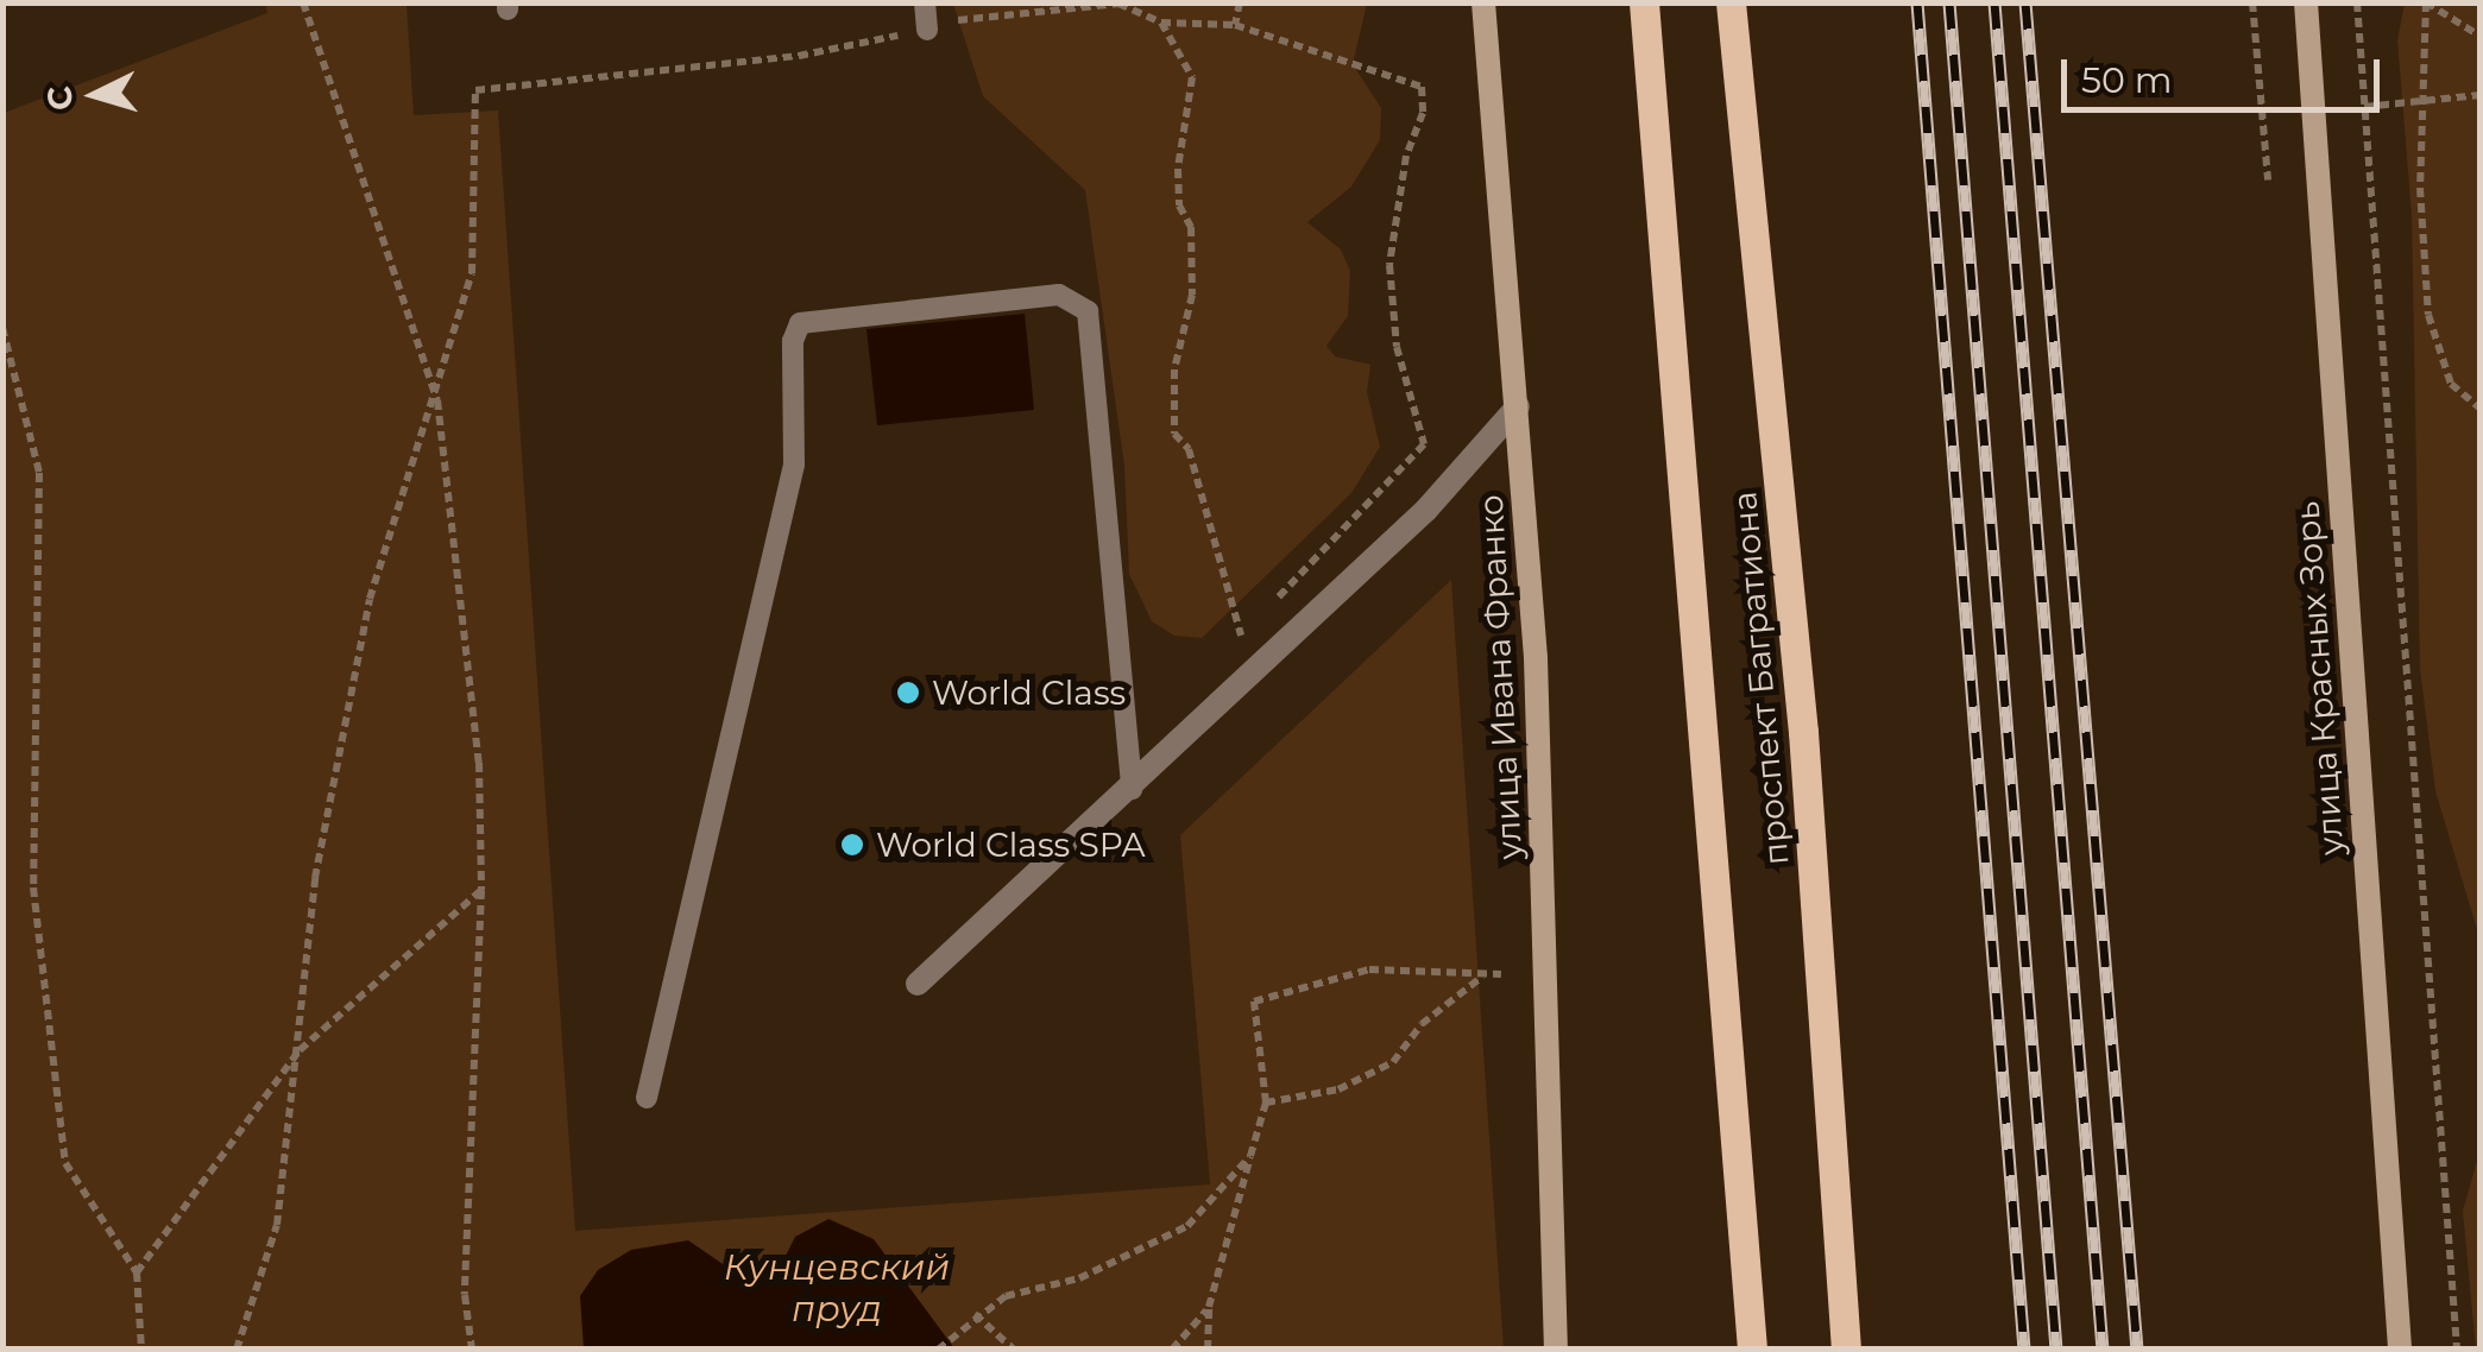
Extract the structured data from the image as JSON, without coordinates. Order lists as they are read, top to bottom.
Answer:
{
  "streets": {
    "main road": ["проспект Багратиона"],
    "street": ["улица Ивана Франко", "улица Красных Зорь"]
  },
  "water": ["Кунцевский пруд"],
  "places": ["World Class", "World Class SPA"],
  "scale_bar": "50 m",
  "north": "left"
}
